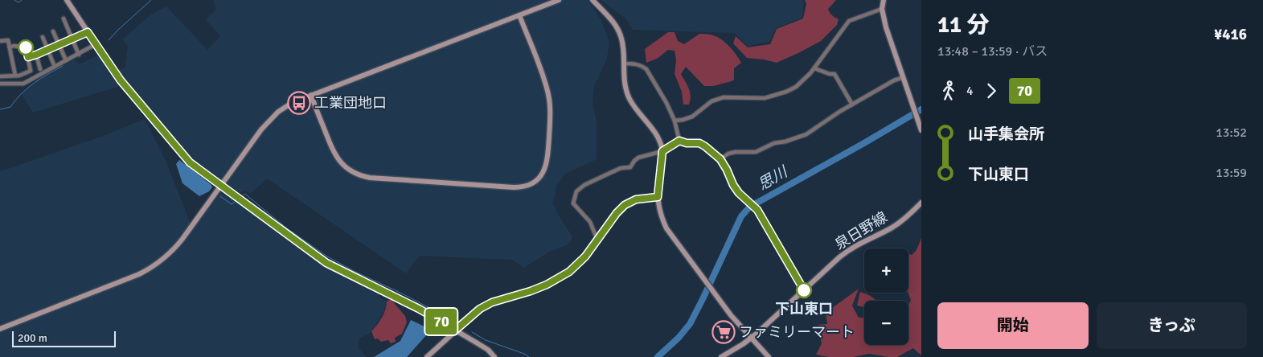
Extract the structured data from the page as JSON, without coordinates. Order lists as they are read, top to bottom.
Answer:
{
  "streets": {
    "street": ["泉日野線"]
  },
  "water": ["思川"],
  "places": {
    "bus stop": ["工業団地口"],
    "other": ["下山東口"],
    "supermarket": ["ファミリーマート"]
  },
  "lines": ["bus line 70"],
  "scale_bar": "200 m",
  "page": {
    "on_map": "70",
    "heading": ["11 分", "13:48 – 13:59 · バス", "¥416"],
    "legs": ["4", "70"],
    "list": [
      {
        "name": "山手集会所",
        "value": "13:52"
      },
      {
        "name": "下山東口",
        "value": "13:59"
      }
    ],
    "map_buttons": ["+", "−"],
    "buttons": ["開始", "きっぷ"],
    "scale": "200 m"
  }
}
